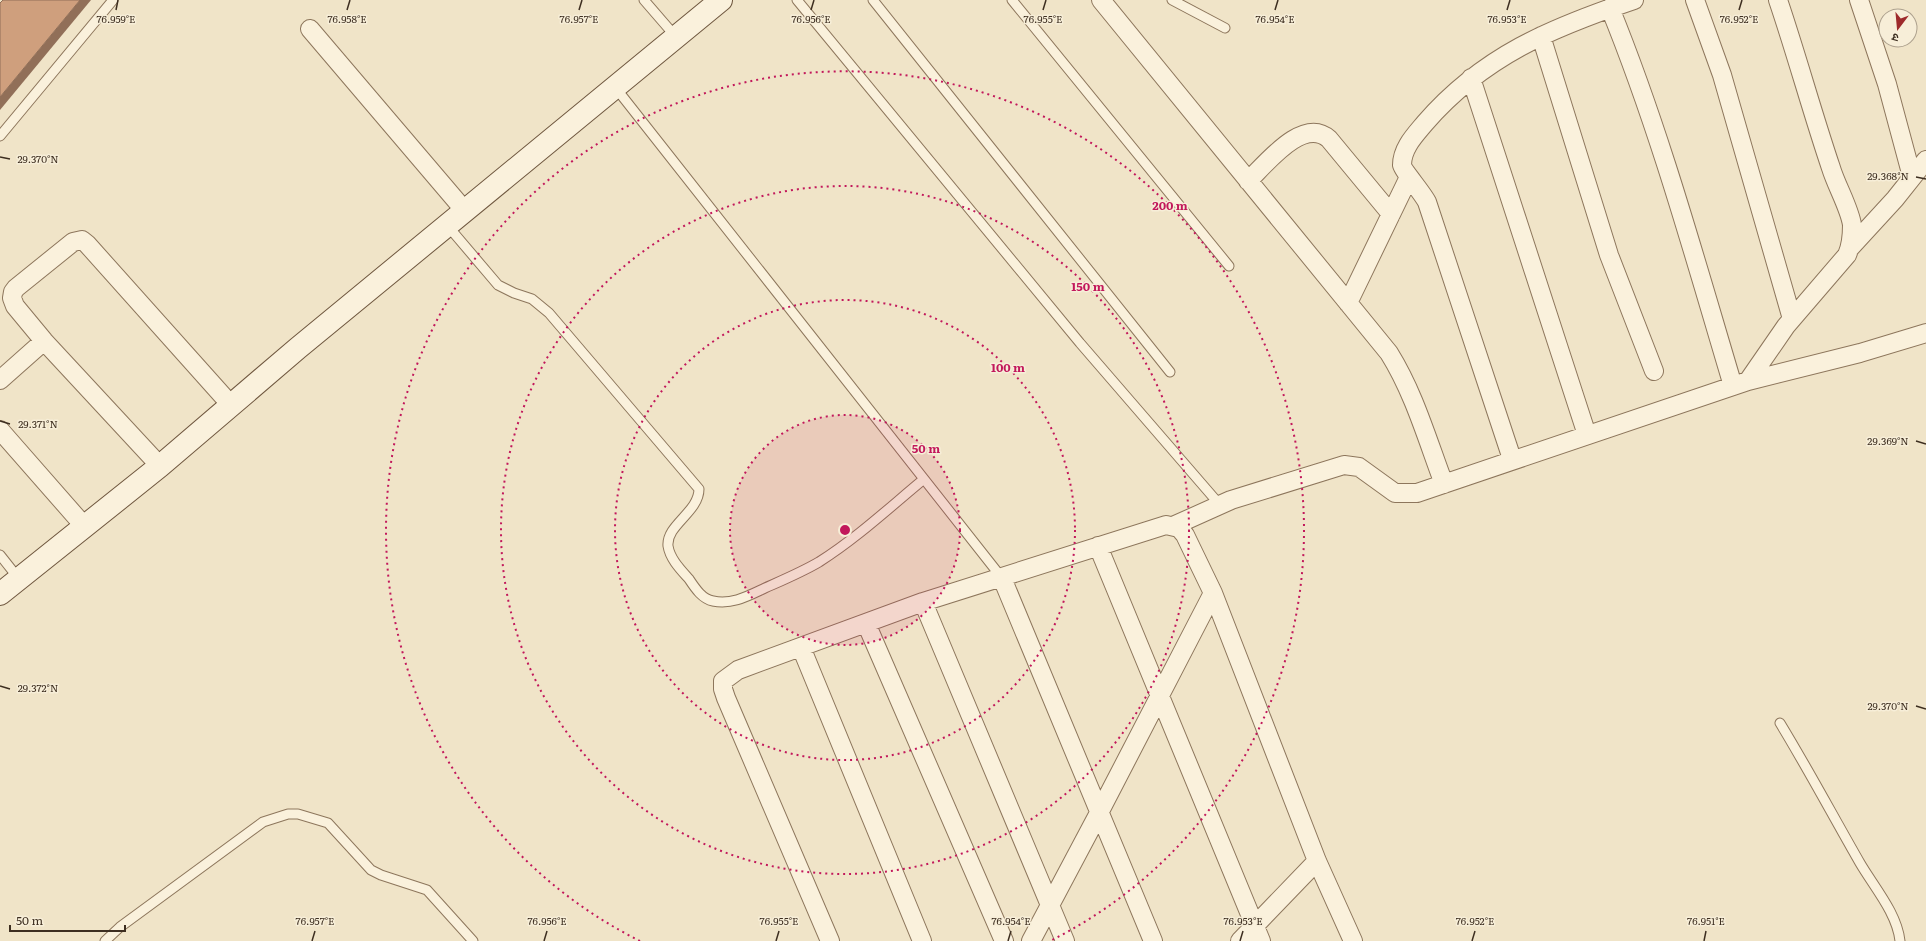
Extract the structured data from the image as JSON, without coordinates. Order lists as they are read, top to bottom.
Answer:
{
  "scale_bar": "50 m",
  "north": "bottom",
  "coordinates": [
    "76.959°E",
    "76.958°E",
    "76.957°E",
    "76.956°E",
    "76.955°E",
    "76.954°E",
    "76.953°E",
    "76.952°E",
    "29.370°N",
    "29.368°N",
    "29.371°N",
    "29.369°N",
    "29.372°N",
    "76.951°E"
  ],
  "rings": [
    "200 m",
    "150 m",
    "100 m",
    "50 m"
  ]
}
